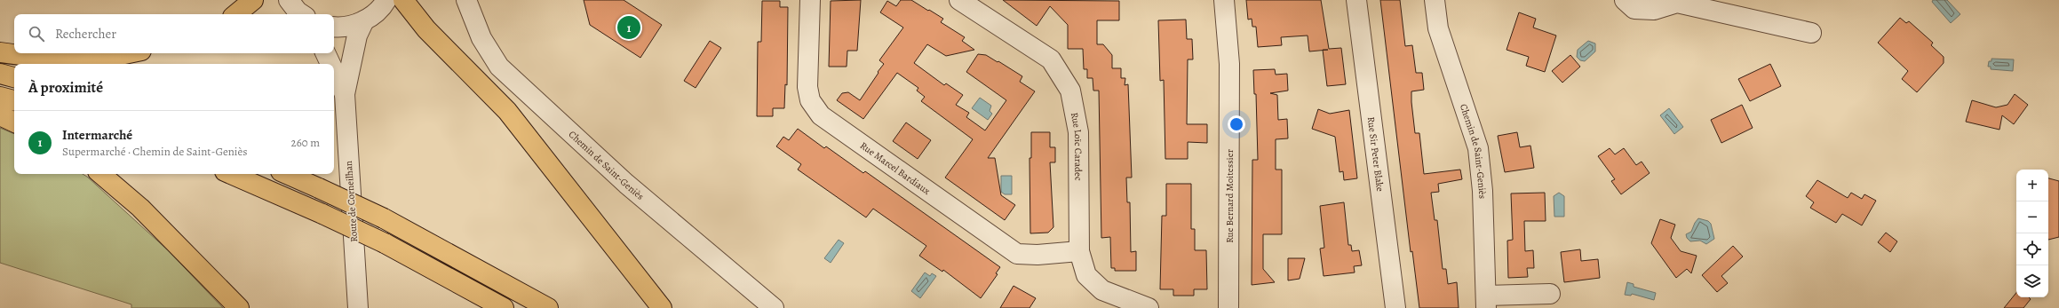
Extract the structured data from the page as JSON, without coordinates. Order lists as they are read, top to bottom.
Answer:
{
  "streets": {
    "street": [
      "Rue Loïc Caradec",
      "Chemin de Saint-Geniès",
      "Rue Sir Peter Blake",
      "Rue Marcel Bardiaux",
      "Rue Bernard Moitessier",
      "Route de Corneilhan"
    ]
  },
  "crossings": [
    ["Rue Loïc Caradec", "Rue Marcel Bardiaux"]
  ],
  "page": {
    "pins": "1",
    "search": "Rechercher",
    "heading": "À proximité",
    "list": [
      {
        "mark": "1",
        "name": "Intermarché",
        "note": "Supermarché · Chemin de Saint-Geniès",
        "value": "260 m"
      }
    ],
    "map_buttons": ["+", "−"]
  }
}
